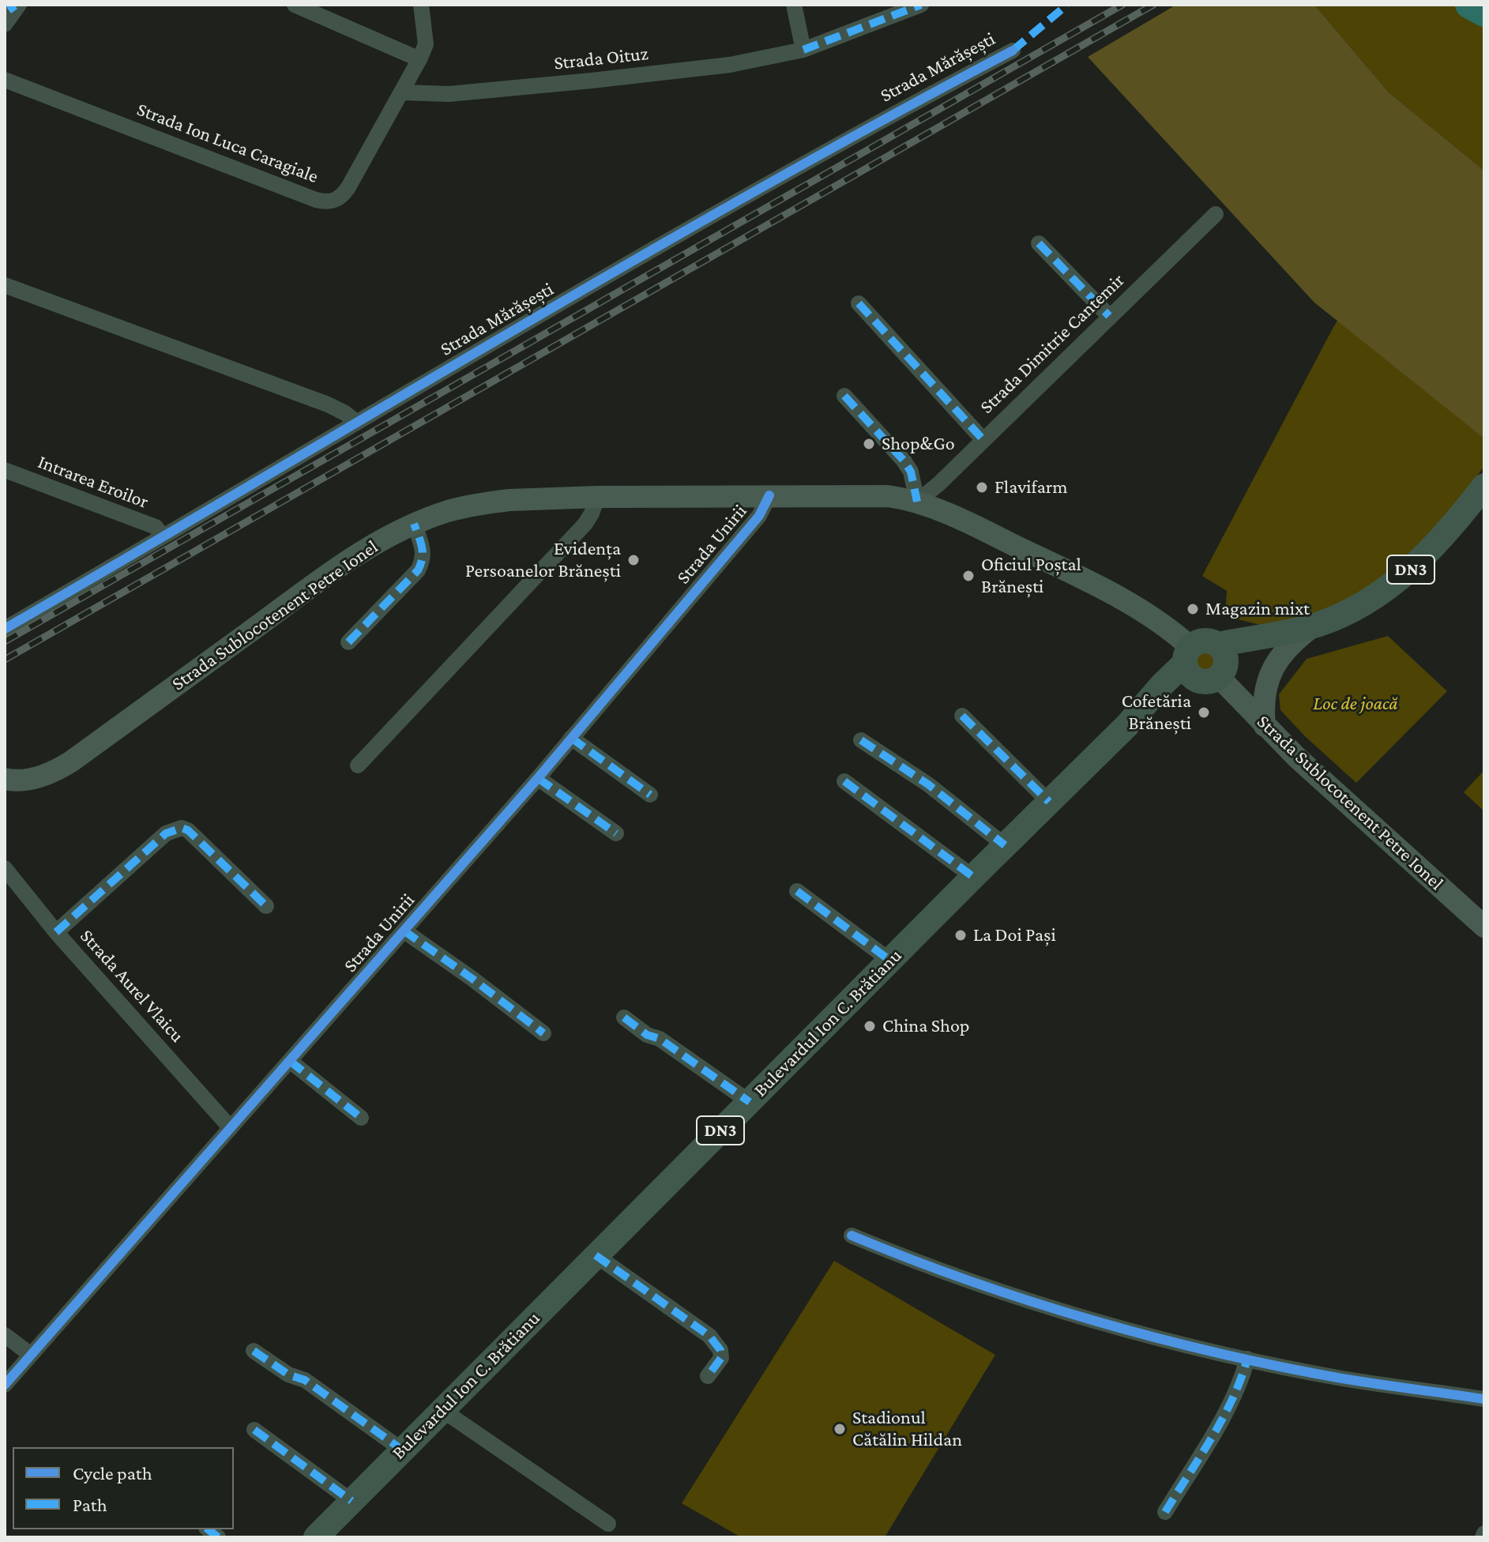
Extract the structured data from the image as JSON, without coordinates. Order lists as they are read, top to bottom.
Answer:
{
  "streets": {
    "main road": ["DN3", "Strada Sublocotenent Petre Ionel", "Bulevardul Ion C. Brătianu"],
    "street": [
      "Strada Oituz",
      "Strada Mărășești",
      "Strada Ion Luca Caragiale",
      "Strada Dimitrie Cantemir",
      "Intrarea Eroilor",
      "Strada Unirii",
      "Strada Aurel Vlaicu"
    ]
  },
  "crossings": [
    ["Strada Oituz", "Strada Ion Luca Caragiale"],
    ["Strada Mărășești", "Intrarea Eroilor"],
    ["Strada Dimitrie Cantemir", "Strada Sublocotenent Petre Ionel"],
    ["Strada Unirii", "Strada Sublocotenent Petre Ionel"],
    ["Strada Unirii", "Strada Aurel Vlaicu"],
    ["Strada Sublocotenent Petre Ionel", "Bulevardul Ion C. Brătianu"]
  ],
  "parks": ["Loc de joacă"],
  "places": [
    "Shop&Go",
    "Flavifarm",
    "Evidența Persoanelor Brănești",
    "Oficiul Poștal Brănești",
    "Magazin mixt",
    "Cofetăria Brănești",
    "La Doi Pași",
    "China Shop",
    "Stadionul Cătălin Hildan"
  ],
  "legend": ["Cycle path", "Path"]
}
